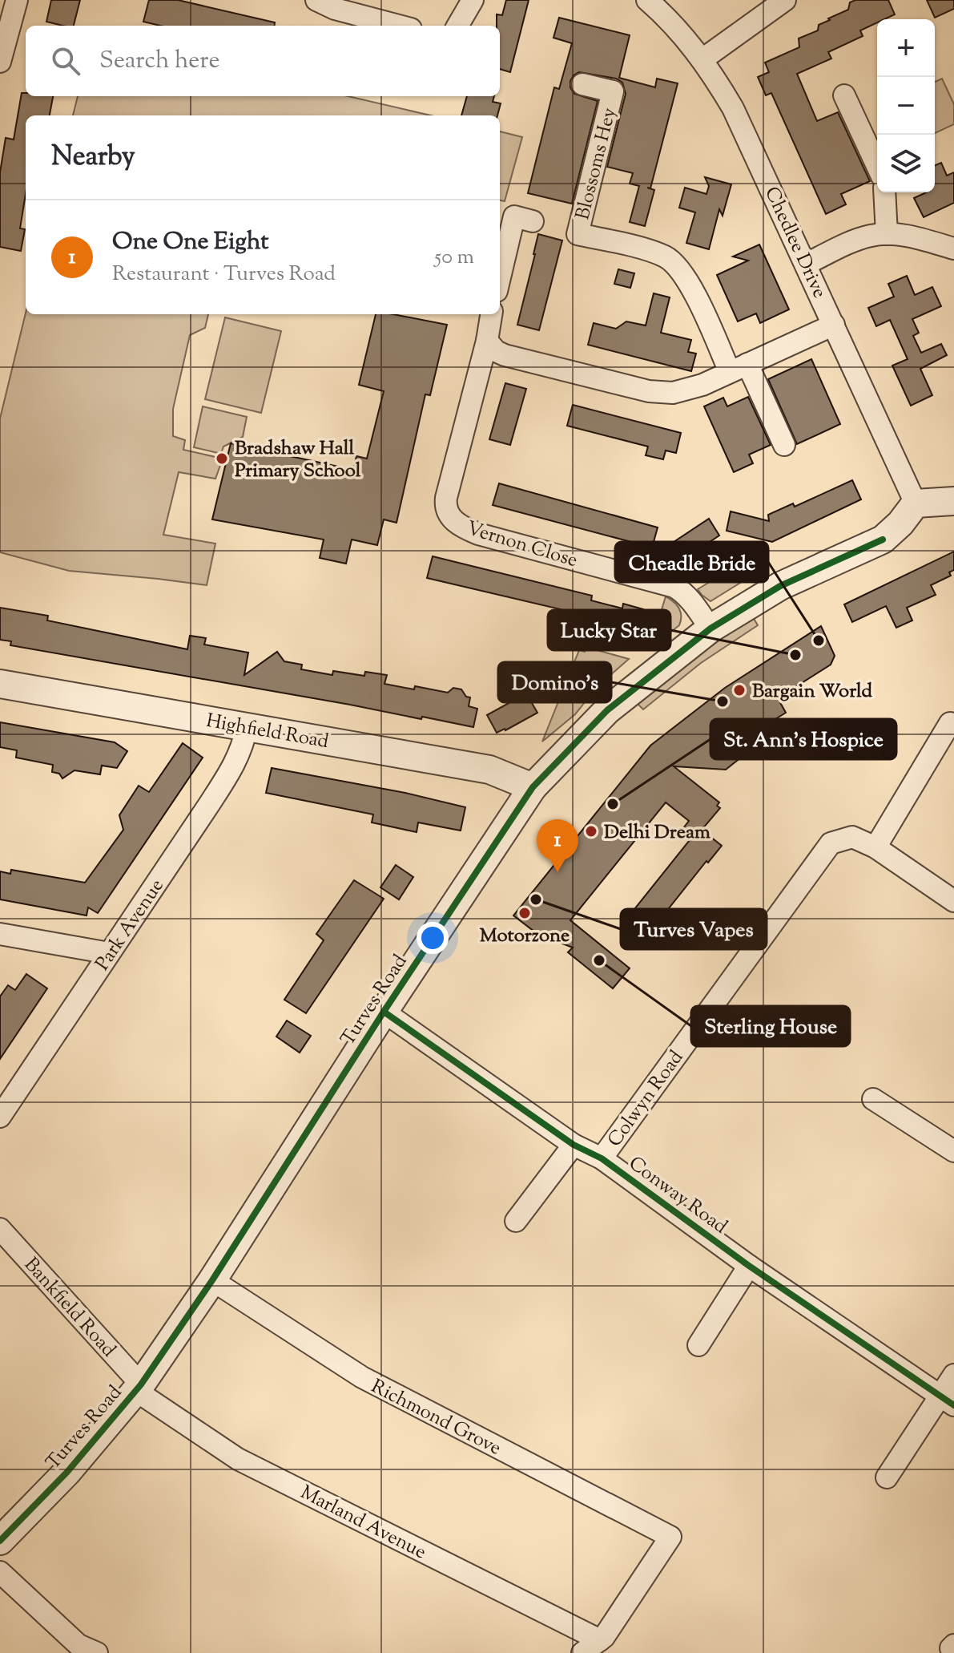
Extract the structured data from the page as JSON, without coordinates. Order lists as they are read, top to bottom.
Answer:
{
  "streets": {
    "street": [
      "Blossoms Hey",
      "Chedlee Drive",
      "Vernon Close",
      "Highfield Road",
      "Park Avenue",
      "Turves Road",
      "Colwyn Road",
      "Conway Road",
      "Bankfield Road",
      "Richmond Grove",
      "Marland Avenue"
    ]
  },
  "crossings": [
    ["Chedlee Drive", "Turves Road"],
    ["Vernon Close", "Turves Road"],
    ["Highfield Road", "Park Avenue"],
    ["Highfield Road", "Turves Road"],
    ["Turves Road", "Conway Road"],
    ["Turves Road", "Bankfield Road"],
    ["Turves Road", "Richmond Grove"],
    ["Turves Road", "Marland Avenue"],
    ["Colwyn Road", "Conway Road"],
    ["Bankfield Road", "Marland Avenue"],
    ["Richmond Grove", "Marland Avenue"]
  ],
  "places": [
    "Bradshaw Hall Primary School",
    "Cheadle Bride",
    "Lucky Star",
    "Bargain World",
    "Domino's",
    "St. Ann's Hospice",
    "Delhi Dream",
    "Turves Vapes",
    "Motorzone",
    "Sterling House"
  ],
  "page": {
    "map_buttons": ["+", "−"],
    "search": "Search here",
    "heading": "Nearby",
    "list": [
      {
        "mark": "1",
        "name": "One One Eight",
        "note": "Restaurant · Turves Road",
        "value": "50 m"
      }
    ],
    "pins": "1"
  }
}
